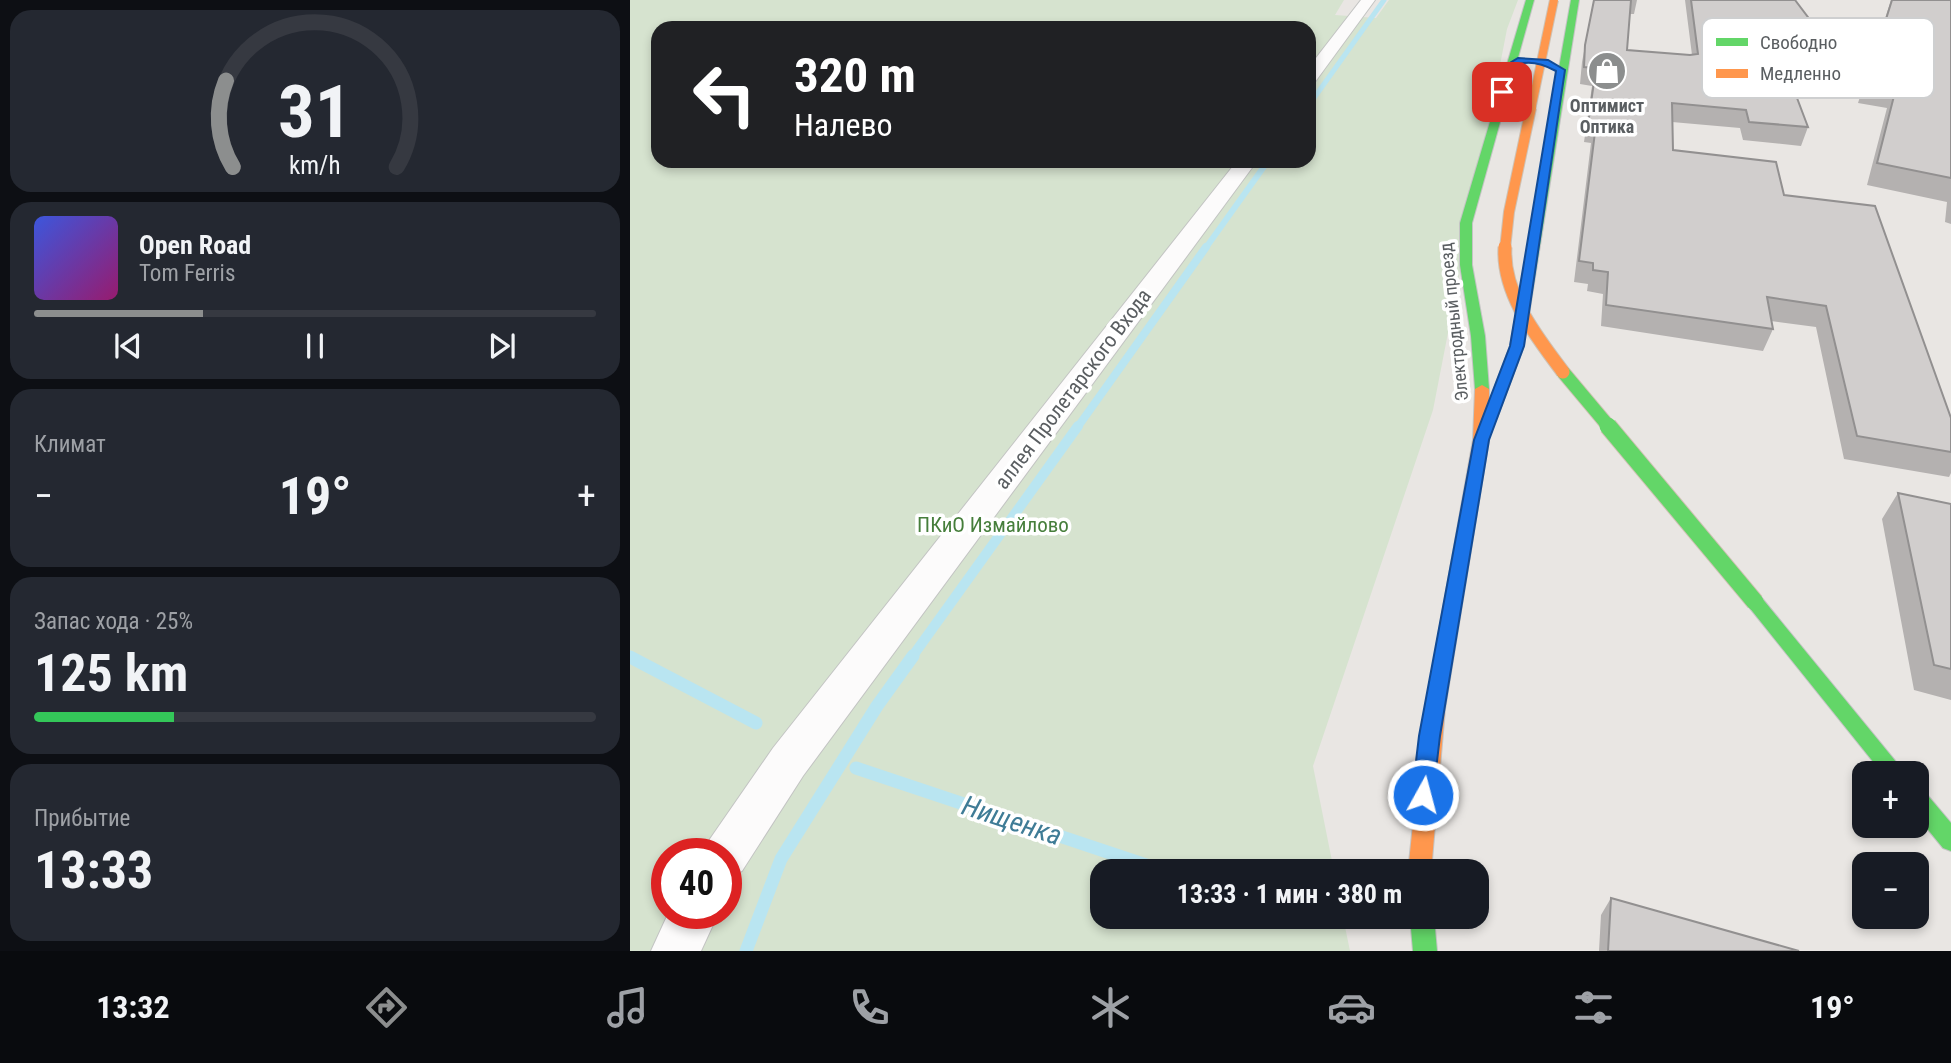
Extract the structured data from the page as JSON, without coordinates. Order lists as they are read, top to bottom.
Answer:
{
  "streets": {
    "street": ["Электродный проезд", "аллея Пролетарского Входа"]
  },
  "water": ["Нищенка"],
  "parks": ["ПКиО Измайлово"],
  "places": {
    "shop": ["Оптимист Оптика"]
  },
  "legend": ["Свободно", "Медленно"],
  "page": {
    "turn": ["320 m", "Налево"],
    "song": ["Open Road", "Tom Ferris"],
    "tile": [
      "Климат",
      ["Запас хода · 25%", "125 km"],
      ["Прибытие", "13:33"]
    ],
    "heat": ["−", "19°", "+"],
    "map_buttons": ["+", "−"],
    "limit": "40",
    "trip": "13:33 · 1 мин · 380 m",
    "tabs": ["13:32", "19°"],
    "gauge": ["31", "km/h"]
  }
}
